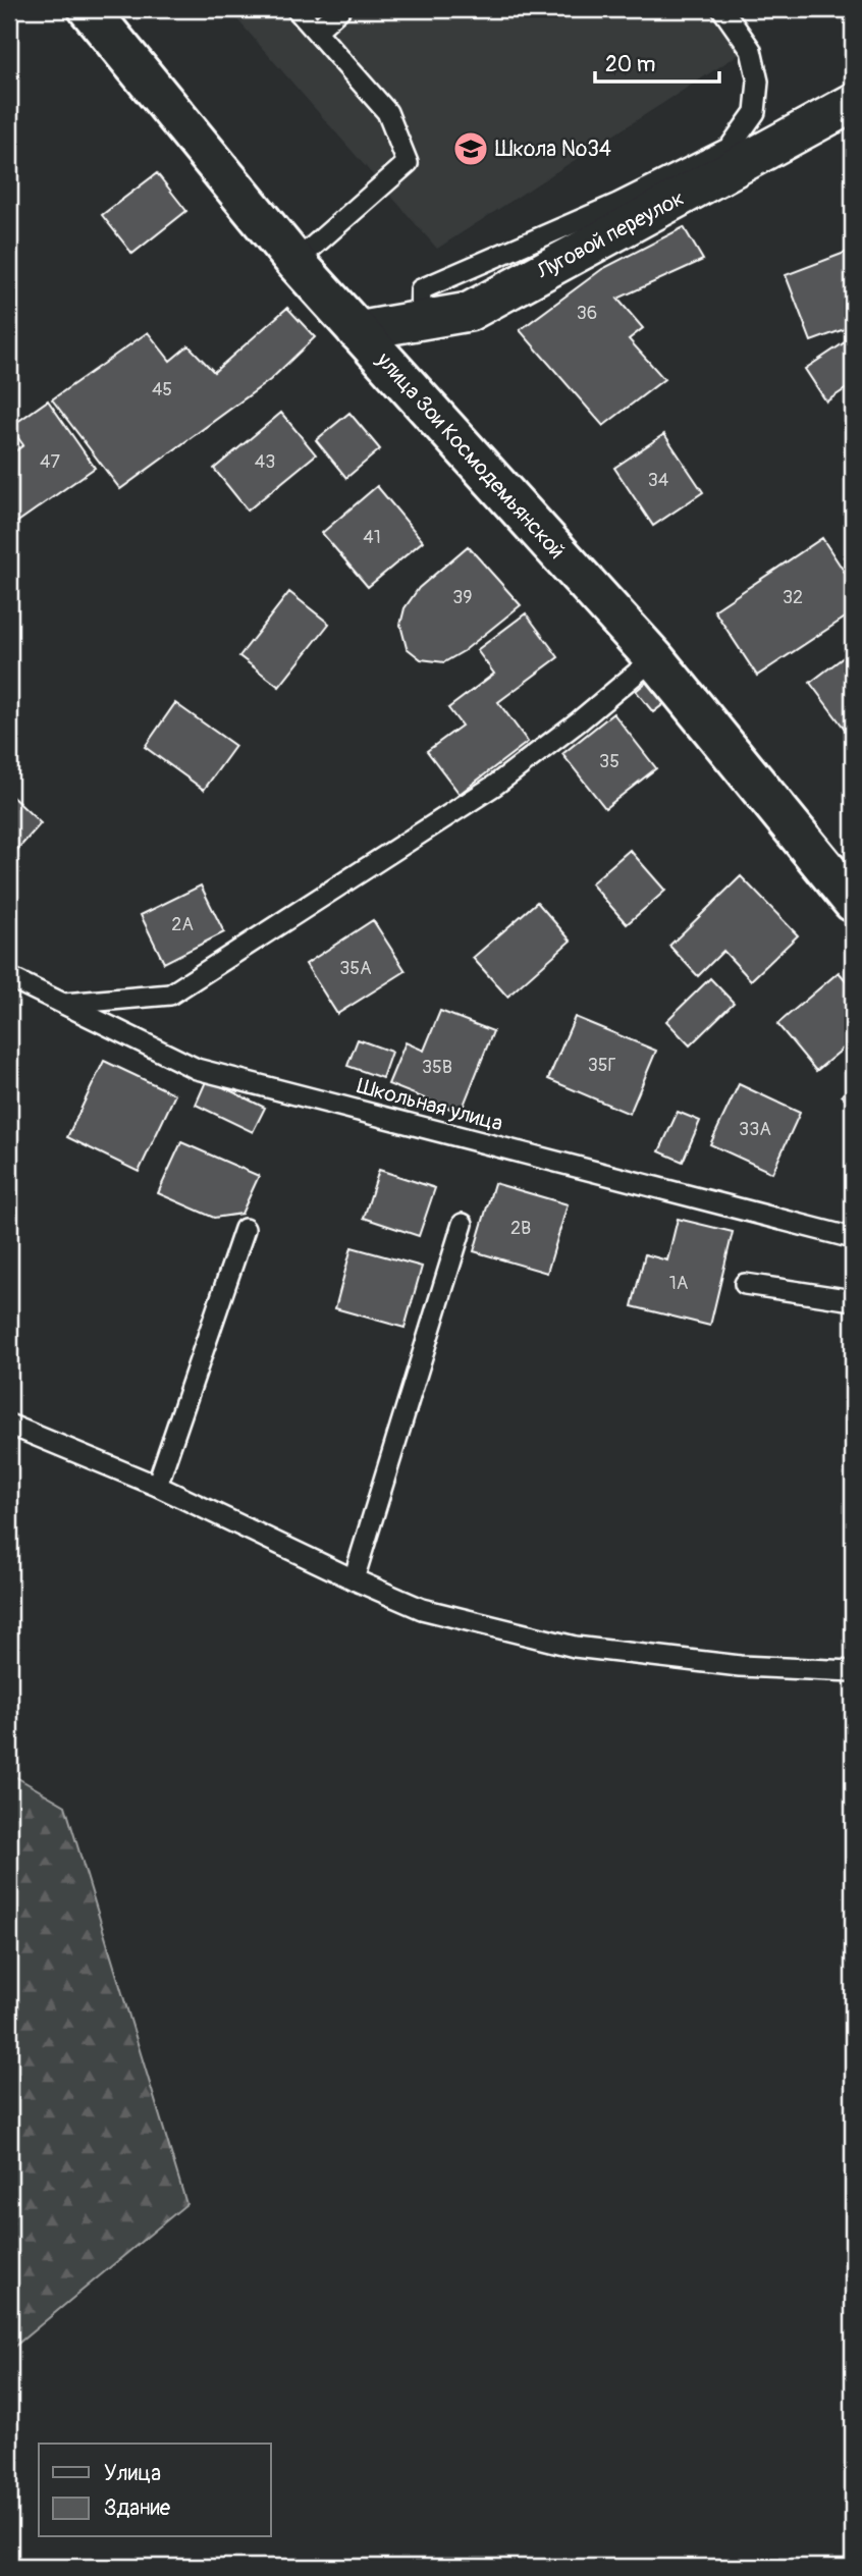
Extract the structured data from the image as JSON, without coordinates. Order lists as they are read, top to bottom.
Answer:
{
  "streets": {
    "street": ["Луговой переулок", "улица Зои Космодемьянской"],
    "lane": ["Школьная улица"]
  },
  "crossings": [
    ["Луговой переулок", "улица Зои Космодемьянской"]
  ],
  "places": {
    "school or university": ["Школа №34"]
  },
  "house_numbers": [
    "36",
    "45",
    "47",
    "43",
    "34",
    "41",
    "39",
    "32",
    "35",
    "2А",
    "35А",
    "35Г",
    "35В",
    "33А",
    "2В",
    "1А"
  ],
  "legend": ["Улица", "Здание"],
  "scale_bar": "20 m"
}
